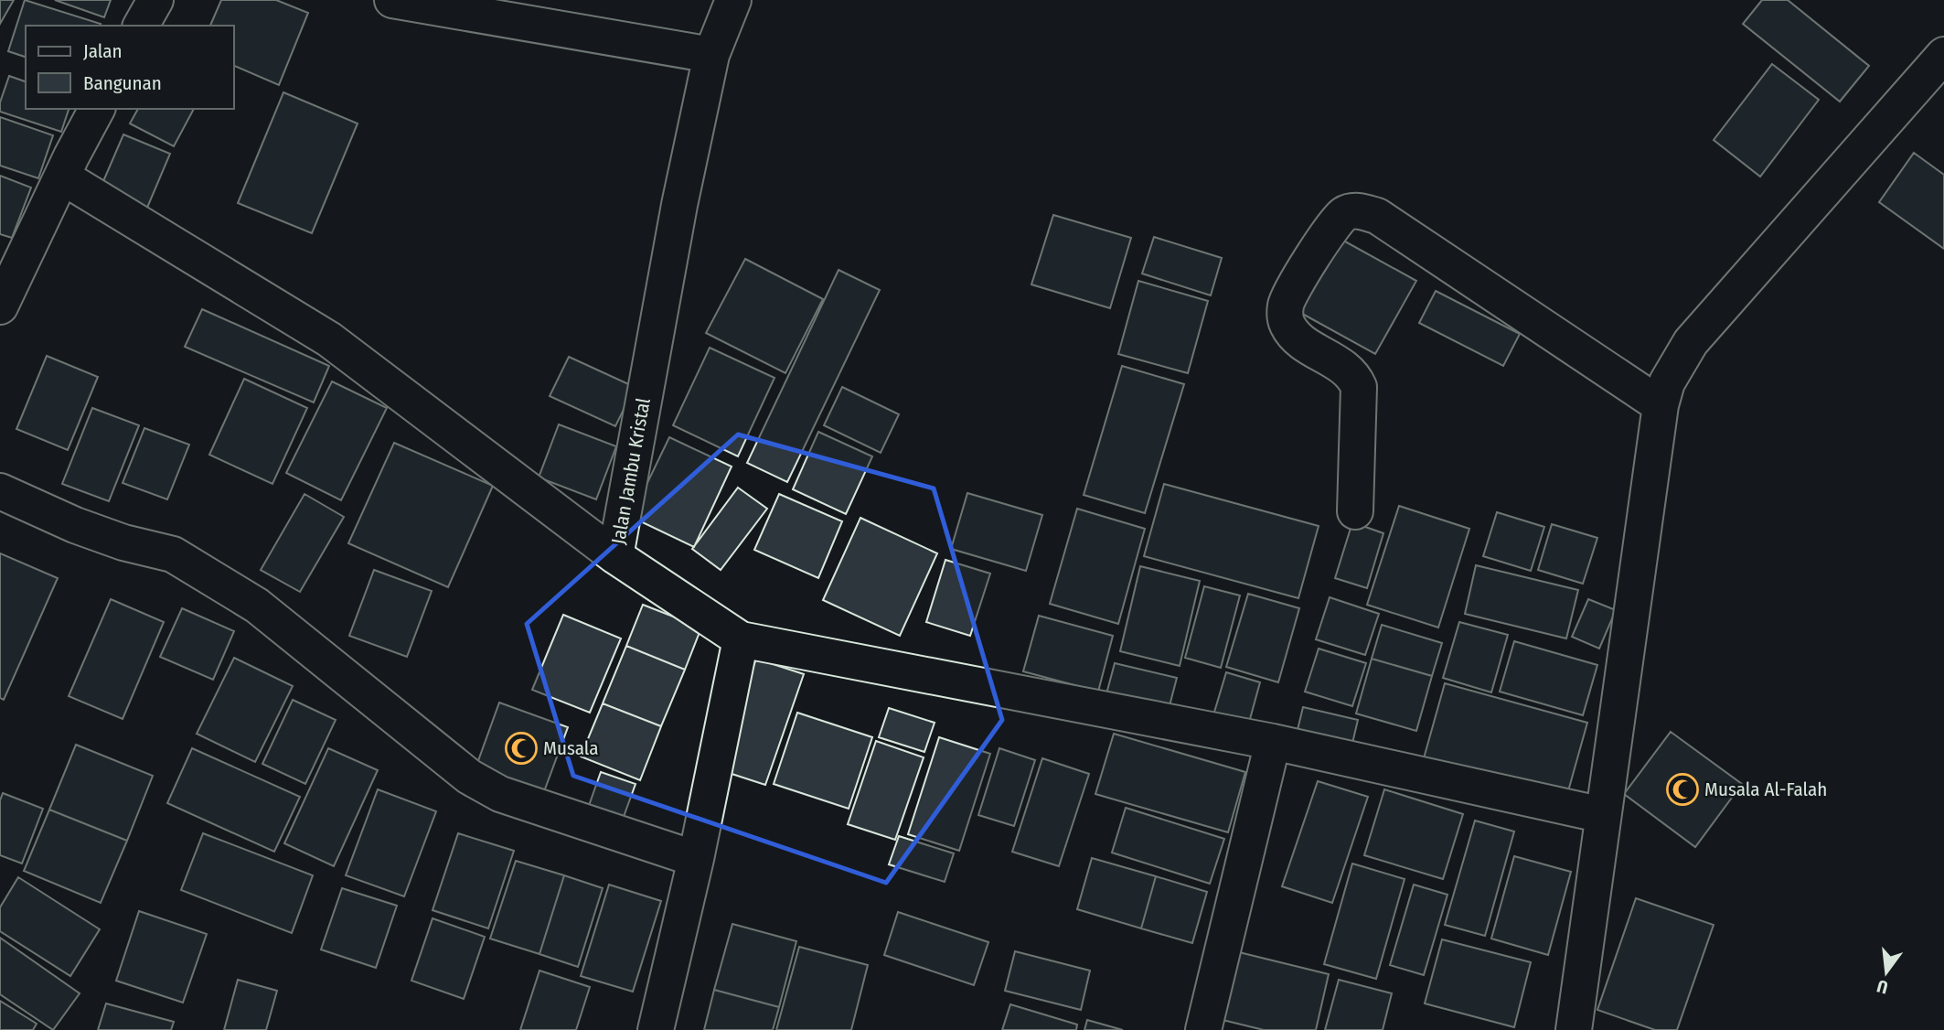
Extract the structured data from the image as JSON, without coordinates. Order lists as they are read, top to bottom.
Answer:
{
  "streets": {
    "street": ["Jalan Jambu Kristal"]
  },
  "places": {
    "mosque": ["Musala", "Musala Al-Falah"]
  },
  "legend": ["Jalan", "Bangunan"],
  "north": "bottom"
}
